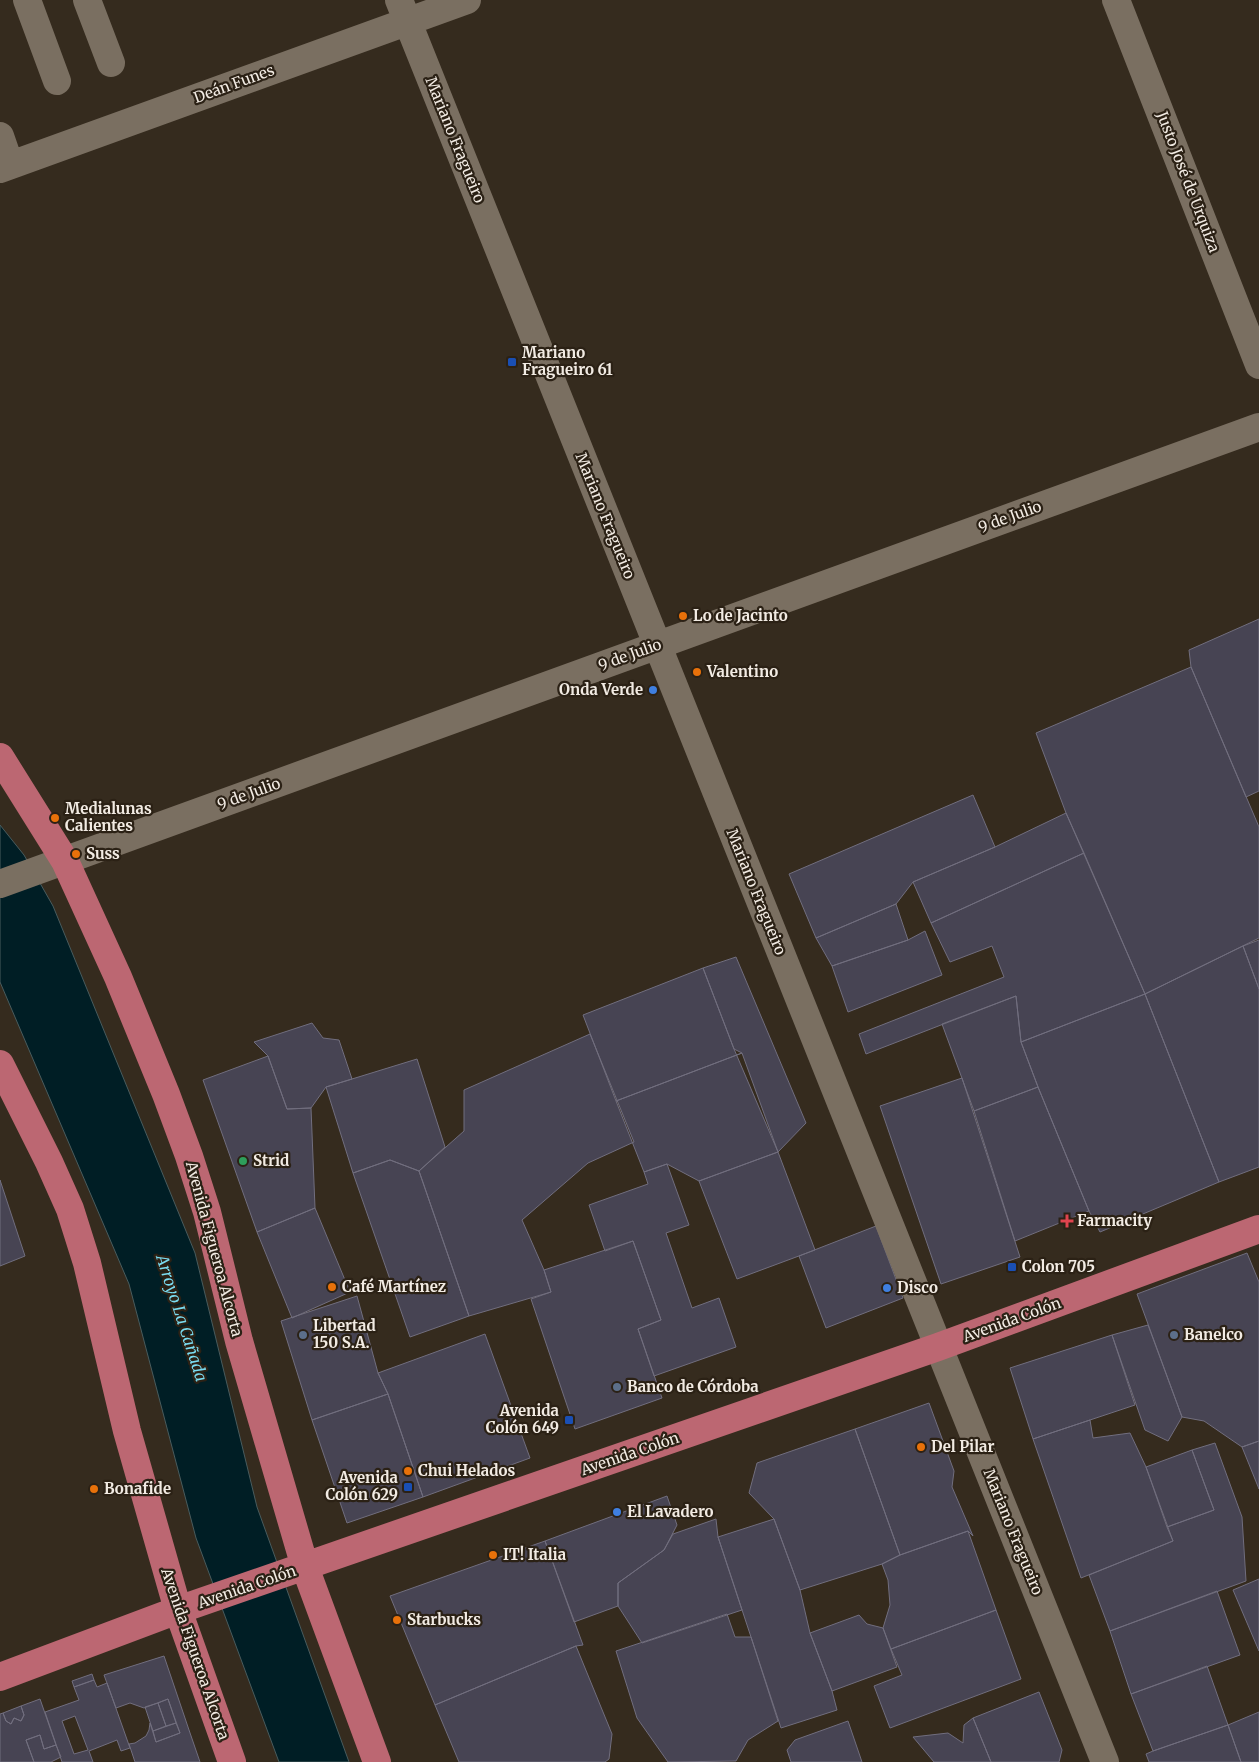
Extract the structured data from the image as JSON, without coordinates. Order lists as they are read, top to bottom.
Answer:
{
  "streets": {
    "main road": ["Avenida Figueroa Alcorta", "Avenida Colón"],
    "street": [
      "Deán Funes",
      "Mariano Fragueiro",
      "Justo José de Urquiza",
      "9 de Julio"
    ]
  },
  "crossings": [
    ["Deán Funes", "Mariano Fragueiro"],
    ["Mariano Fragueiro", "9 de Julio"],
    ["Mariano Fragueiro", "Avenida Colón"],
    ["9 de Julio", "Avenida Figueroa Alcorta"],
    ["Avenida Figueroa Alcorta", "Avenida Colón"]
  ],
  "water": ["Arroyo La Cañada"],
  "places": {
    "transit": [
      "Mariano Fragueiro 61",
      "Colon 705",
      "Avenida Colón 649",
      "Avenida Colón 629"
    ],
    "other": [
      "Lo de Jacinto",
      "Valentino",
      "Onda Verde",
      "Medialunas Calientes",
      "Suss",
      "Strid",
      "Café Martínez",
      "Disco",
      "Libertad 150 S.A.",
      "Banelco",
      "Banco de Córdoba",
      "Del Pilar",
      "Chui Helados",
      "Bonafide",
      "El Lavadero",
      "IT! Italia",
      "Starbucks"
    ],
    "health": ["Farmacity"]
  }
}
